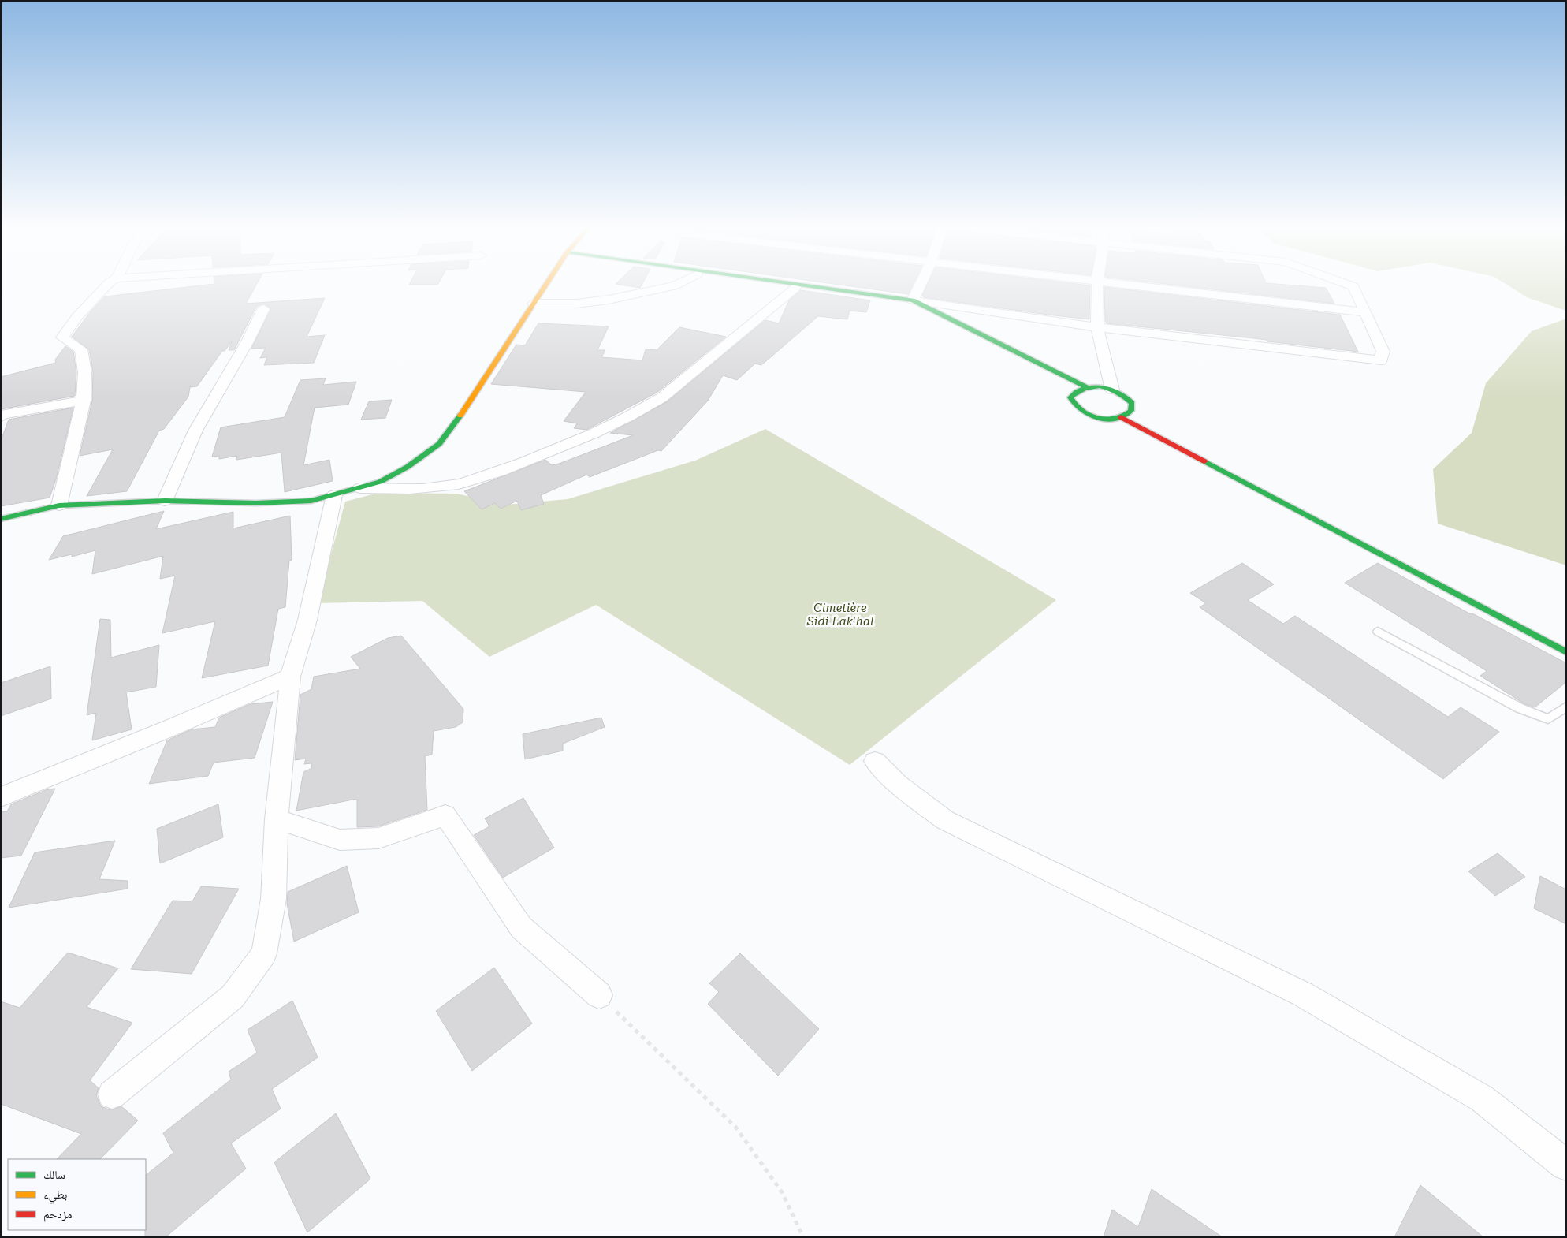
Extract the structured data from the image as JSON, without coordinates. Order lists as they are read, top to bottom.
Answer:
{
  "parks": ["Cimetière Sidi Lak'hal"],
  "legend": ["سالك", "بطيء", "مزدحم"]
}
